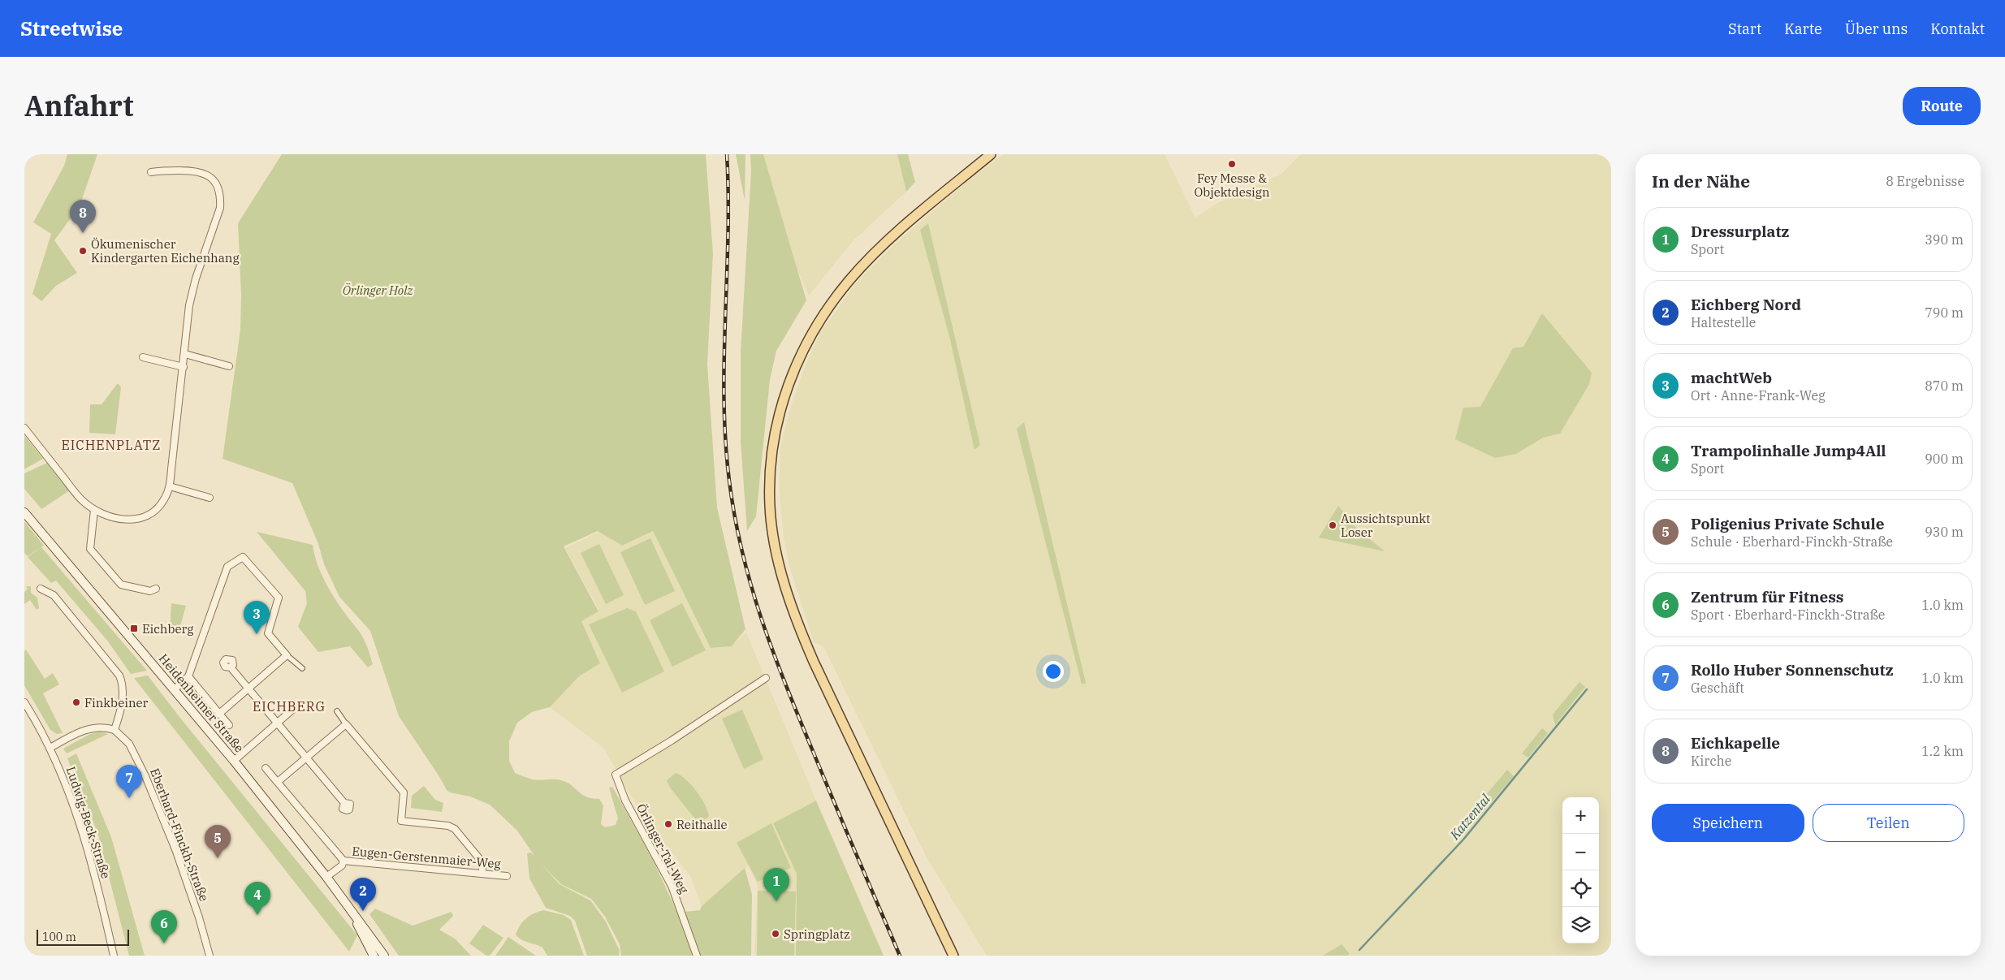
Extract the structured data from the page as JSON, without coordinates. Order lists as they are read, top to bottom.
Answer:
{
  "streets": {
    "main road": ["Heidenheimer Straße"],
    "street": [
      "Ludwig-Beck-Straße",
      "Eberhard-Finckh-Straße",
      "Örlinger-Tal-Weg",
      "Eugen-Gerstenmaier-Weg"
    ]
  },
  "crossings": [
    ["Heidenheimer Straße", "Eugen-Gerstenmaier-Weg"]
  ],
  "districts": ["EICHENPLATZ", "EICHBERG"],
  "water": ["Katzental"],
  "parks": ["Örlinger Holz"],
  "places": {
    "other": [
      "Fey Messe & Objektdesign",
      "Ökumenischer Kindergarten Eichenhang",
      "Aussichtspunkt Loser",
      "Finkbeiner",
      "Reithalle",
      "Springplatz"
    ],
    "transit": ["Eichberg"]
  },
  "scale_bar": "100 m",
  "page": {
    "header": "Streetwise",
    "nav": [
      "Start",
      "Karte",
      "Über uns",
      "Kontakt"
    ],
    "title": "Anfahrt",
    "buttons": [
      "Route",
      ["Speichern", "Teilen"]
    ],
    "heading": ["In der Nähe", "8 Ergebnisse"],
    "pins": [
      "8",
      "3",
      "7",
      "5",
      "1",
      "2",
      "4",
      "6"
    ],
    "list": [
      {
        "mark": "1",
        "name": "Dressurplatz",
        "note": "Sport",
        "value": "390 m"
      },
      {
        "mark": "2",
        "name": "Eichberg Nord",
        "note": "Haltestelle",
        "value": "790 m"
      },
      {
        "mark": "3",
        "name": "machtWeb",
        "note": "Ort · Anne-Frank-Weg",
        "value": "870 m"
      },
      {
        "mark": "4",
        "name": "Trampolinhalle Jump4All",
        "note": "Sport",
        "value": "900 m"
      },
      {
        "mark": "5",
        "name": "Poligenius Private Schule",
        "note": "Schule · Eberhard-Finckh-Straße",
        "value": "930 m"
      },
      {
        "mark": "6",
        "name": "Zentrum für Fitness",
        "note": "Sport · Eberhard-Finckh-Straße",
        "value": "1.0 km"
      },
      {
        "mark": "7",
        "name": "Rollo Huber Sonnenschutz",
        "note": "Geschäft",
        "value": "1.0 km"
      },
      {
        "mark": "8",
        "name": "Eichkapelle",
        "note": "Kirche",
        "value": "1.2 km"
      }
    ],
    "map_buttons": ["+", "−"],
    "scale": "100 m"
  }
}
